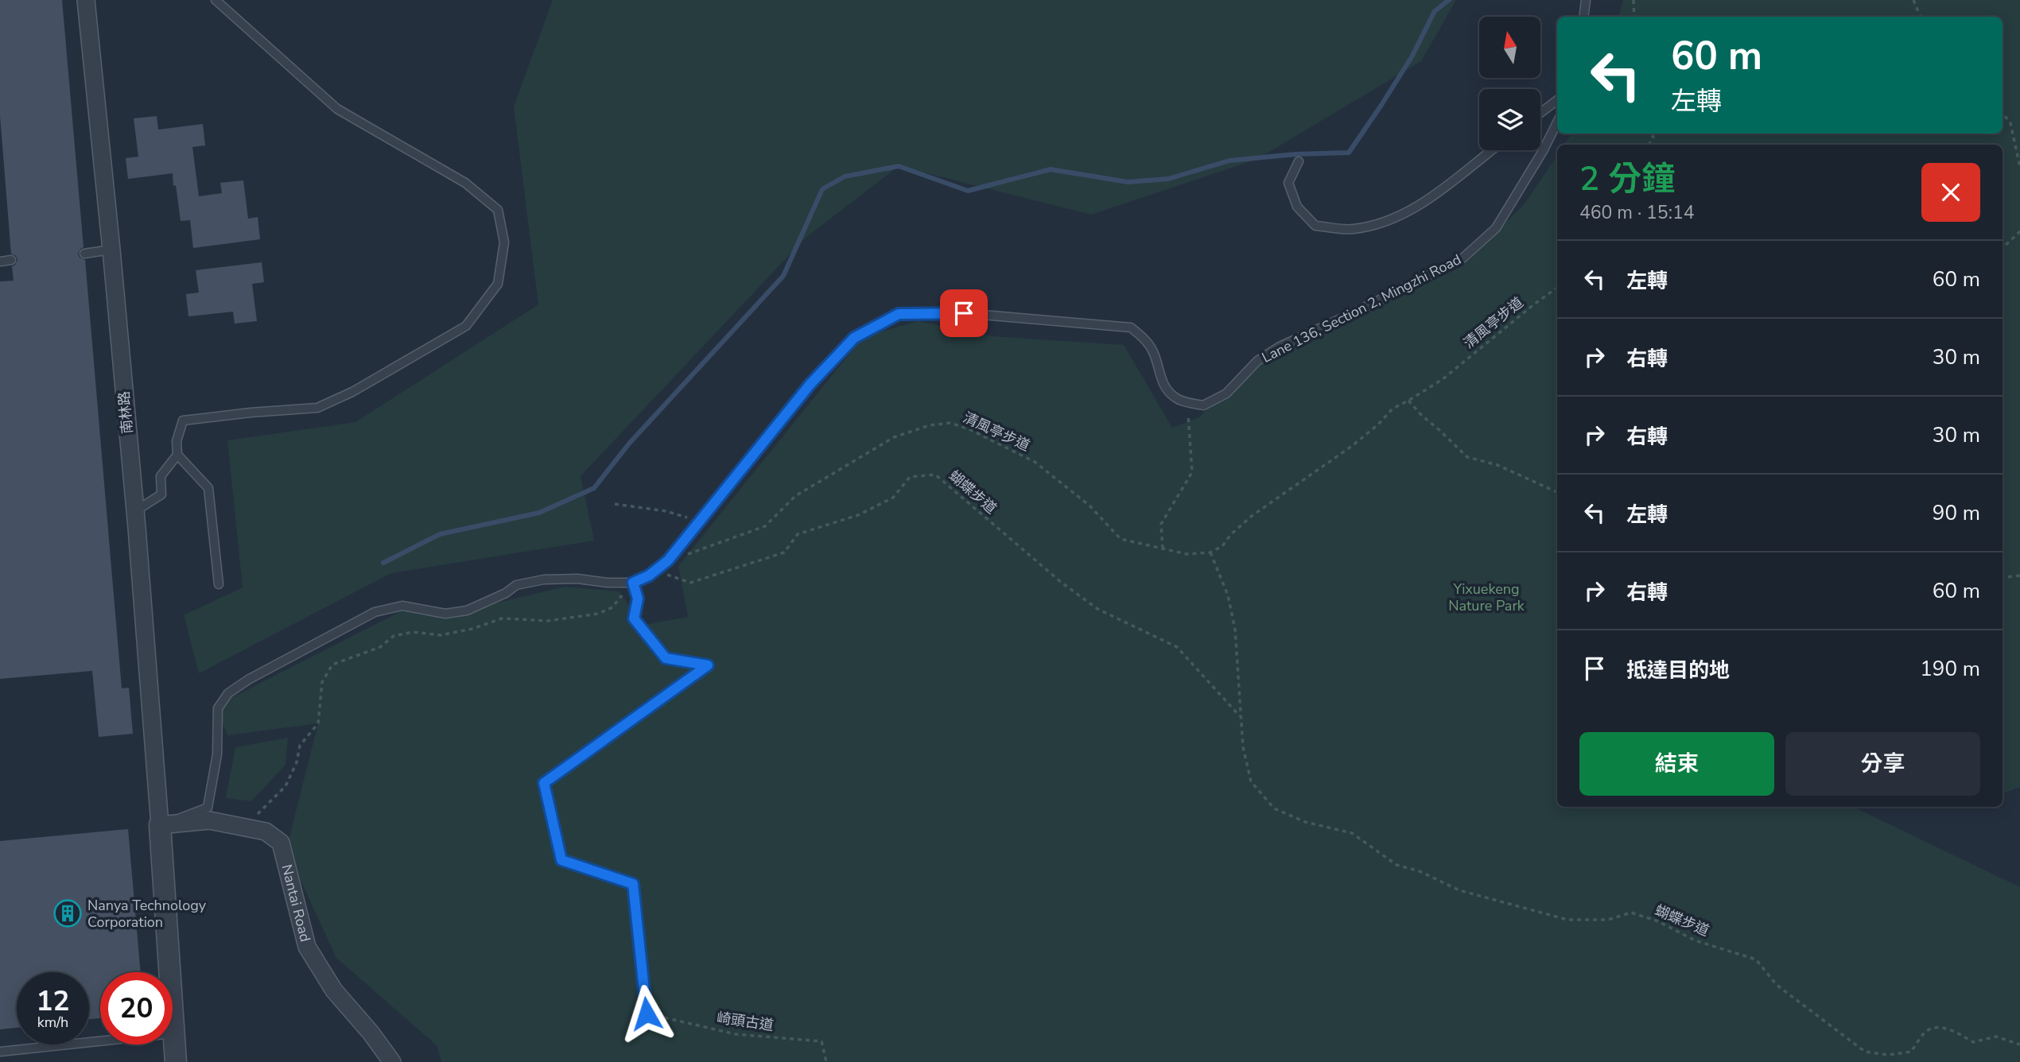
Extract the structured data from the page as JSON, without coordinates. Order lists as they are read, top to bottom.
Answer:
{
  "streets": {
    "street": ["南林路", "Nantai Road"],
    "lane": ["Lane 136, Section 2, Mingzhi Road"],
    "path": ["清風亭步道", "蝴蝶步道", "崎頭古道"]
  },
  "crossings": [
    ["清風亭步道", "蝴蝶步道"],
    ["南林路", "Nantai Road"]
  ],
  "parks": ["Yixuekeng Nature Park"],
  "places": {
    "building": ["Nanya Technology Corporation"]
  },
  "north": "top",
  "page": {
    "turn": ["60 m", "左轉"],
    "heading": ["2 分鐘", "460 m · 15:14"],
    "list": [
      {
        "name": "左轉",
        "value": "60 m"
      },
      {
        "name": "右轉",
        "value": "30 m"
      },
      {
        "name": "右轉",
        "value": "30 m"
      },
      {
        "name": "左轉",
        "value": "90 m"
      },
      {
        "name": "右轉",
        "value": "60 m"
      },
      {
        "name": "抵達目的地",
        "value": "190 m"
      }
    ],
    "buttons": ["結束", "分享"],
    "speed": "12 km/h",
    "limit": "20"
  }
}
